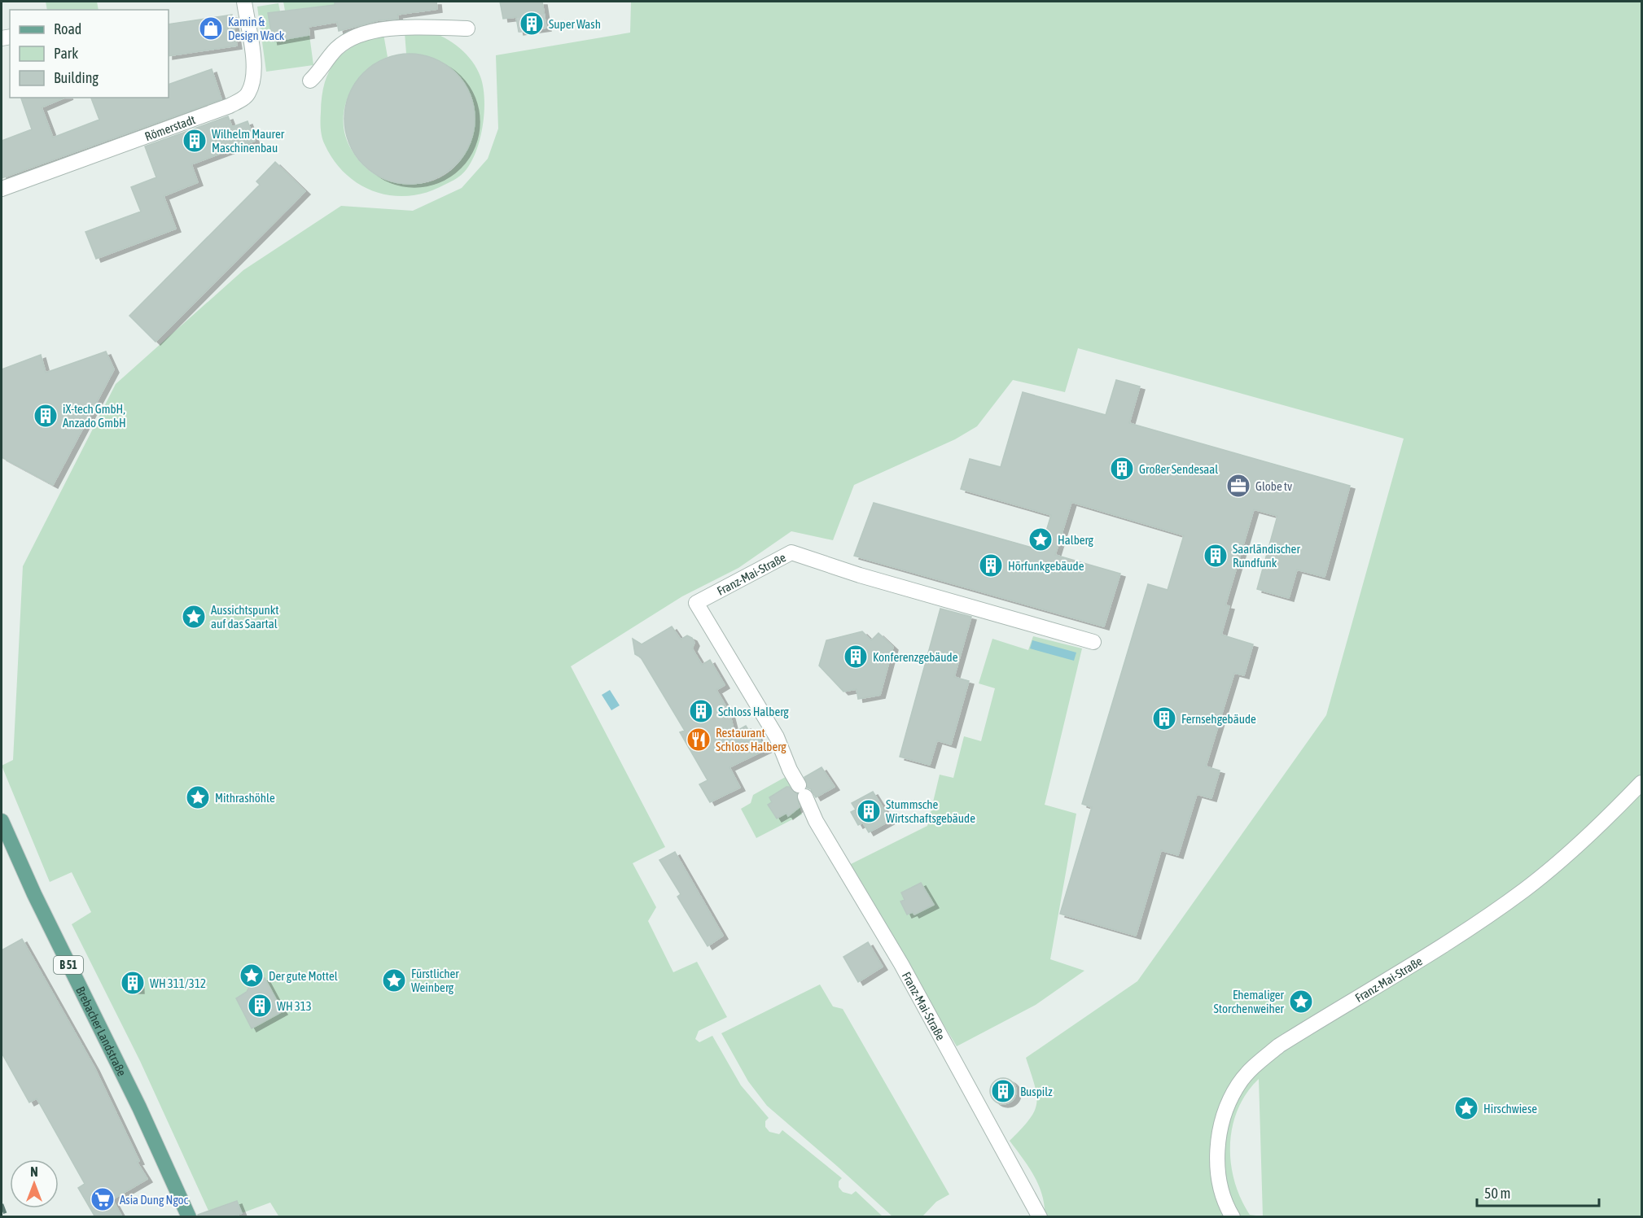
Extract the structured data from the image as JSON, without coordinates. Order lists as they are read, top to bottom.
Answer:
{
  "streets": {
    "main road": ["B 51", "Brebacher Landstraße"],
    "street": ["Römerstadt", "Franz-Mai-Straße"]
  },
  "places": {
    "building": [
      "Super Wash",
      "Wilhelm Maurer Maschinenbau",
      "iX-tech GmbH, Anzado GmbH",
      "Großer Sendesaal",
      "Saarländischer Rundfunk",
      "Hörfunkgebäude",
      "Konferenzgebäude",
      "Schloss Halberg",
      "Fernsehgebäude",
      "Stummsche Wirtschaftsgebäude",
      "WH 311/312",
      "WH 313",
      "Buspilz"
    ],
    "shop": ["Kamin & Design Wack"],
    "office": ["Globe tv"],
    "place": [
      "Halberg",
      "Aussichtspunkt auf das Saartal",
      "Mithrashöhle",
      "Der gute Mottel",
      "Fürstlicher Weinberg",
      "Ehemaliger Storchenweiher",
      "Hirschwiese"
    ],
    "restaurant": ["Restaurant Schloss Halberg"],
    "supermarket": ["Asia Dung Ngoc"]
  },
  "legend": ["Road", "Park", "Building"],
  "scale_bar": "50 m",
  "north": "top"
}
